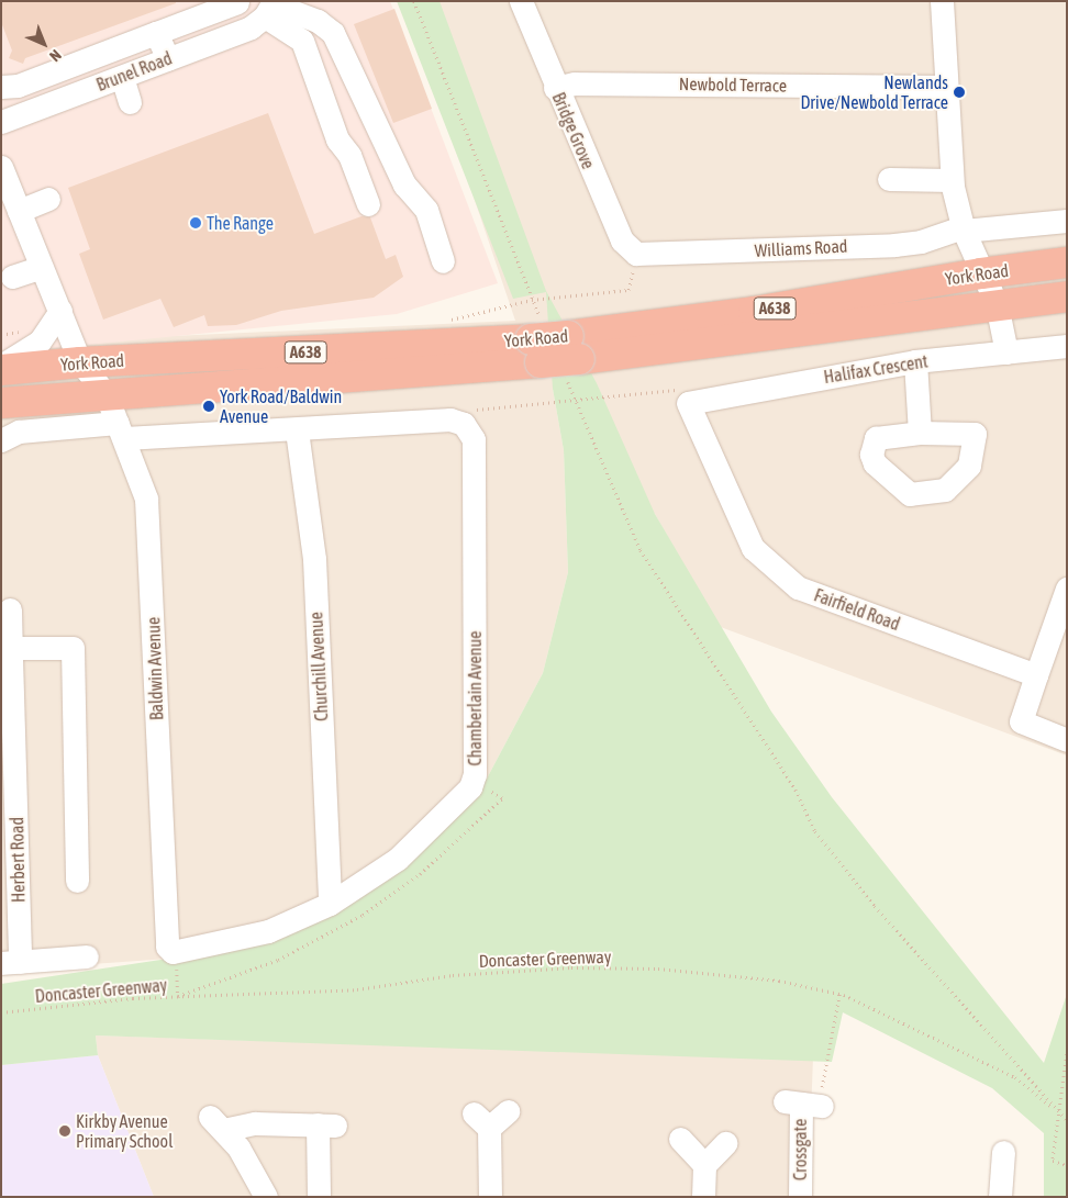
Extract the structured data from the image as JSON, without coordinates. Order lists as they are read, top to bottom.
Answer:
{
  "streets": {
    "highway": ["York Road", "A638"],
    "street": [
      "Brunel Road",
      "Newbold Terrace",
      "Bridge Grove",
      "Williams Road",
      "Halifax Crescent",
      "Fairfield Road",
      "Churchill Avenue",
      "Baldwin Avenue",
      "Chamberlain Avenue",
      "Herbert Road",
      "Crossgate"
    ],
    "path": ["Doncaster Greenway"]
  },
  "crossings": [
    ["Newbold Terrace", "Bridge Grove"],
    ["Bridge Grove", "Williams Road"],
    ["York Road", "Baldwin Avenue"],
    ["Halifax Crescent", "Fairfield Road"],
    ["Churchill Avenue", "Chamberlain Avenue"],
    ["Baldwin Avenue", "Chamberlain Avenue"]
  ],
  "places": [
    "Newlands Drive/Newbold Terrace",
    "The Range",
    "York Road/Baldwin Avenue",
    "Kirkby Avenue Primary School"
  ],
  "north": "bottom right"
}
